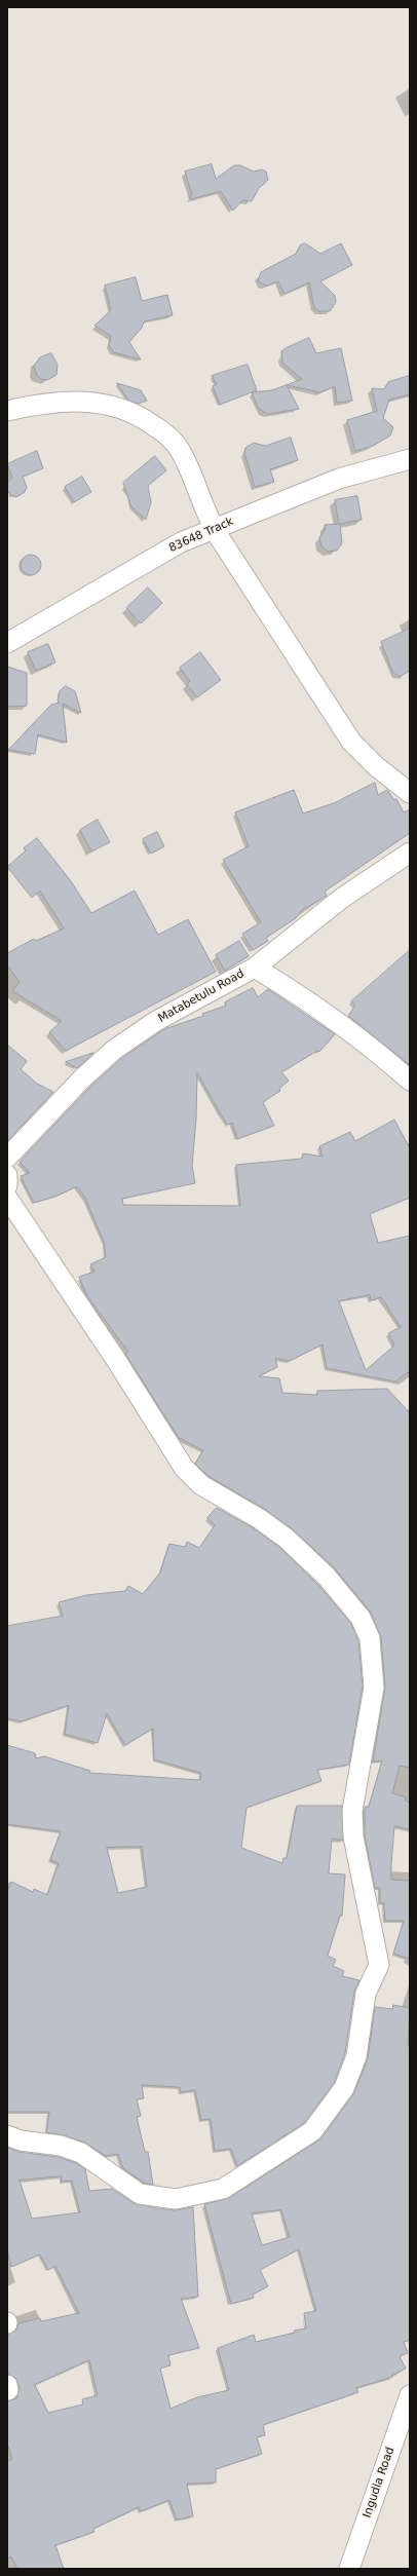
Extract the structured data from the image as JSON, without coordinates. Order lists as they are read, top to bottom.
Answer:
{
  "streets": {
    "street": ["83648 Track", "Matabetulu Road", "Ingudla Road"]
  }
}
